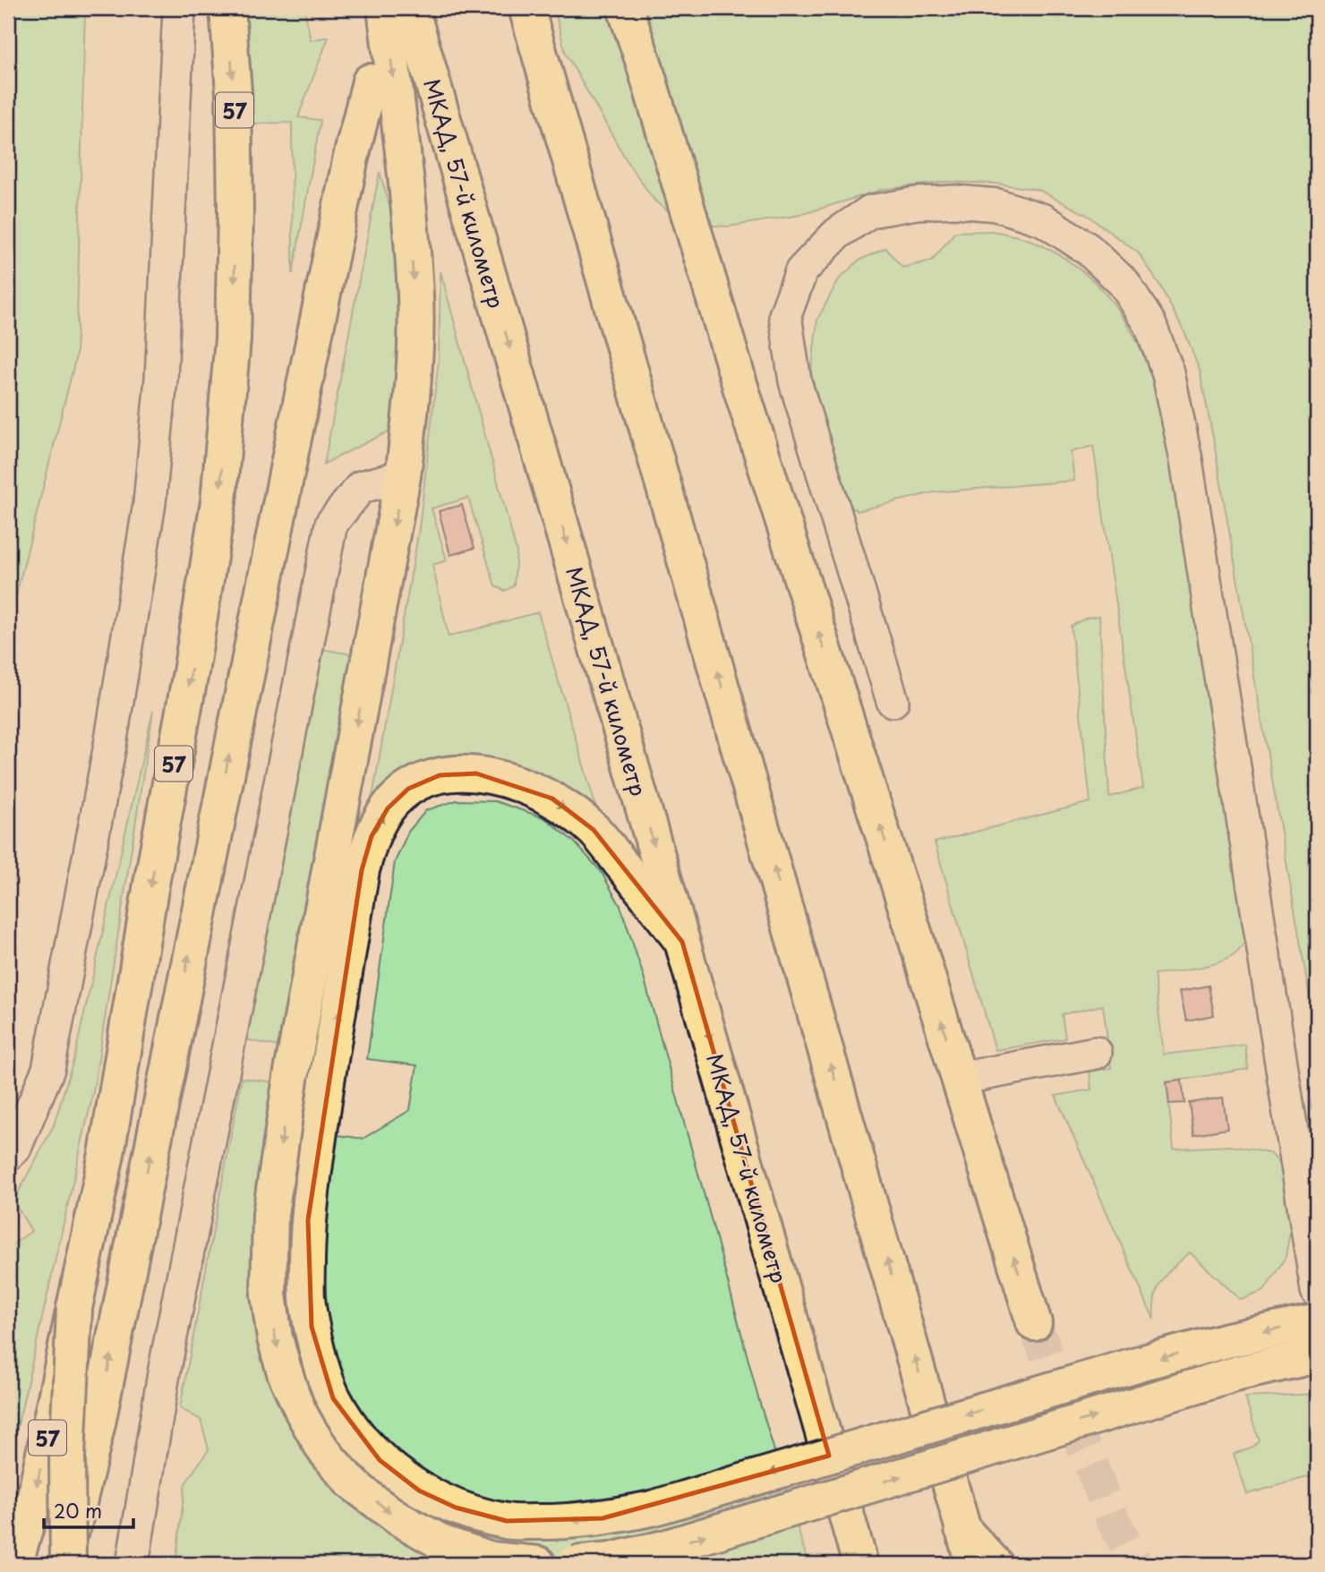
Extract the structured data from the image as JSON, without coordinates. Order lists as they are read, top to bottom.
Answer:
{
  "streets": {
    "main road": ["57", "МКАД, 57-й километр"]
  },
  "scale_bar": "20 m"
}
